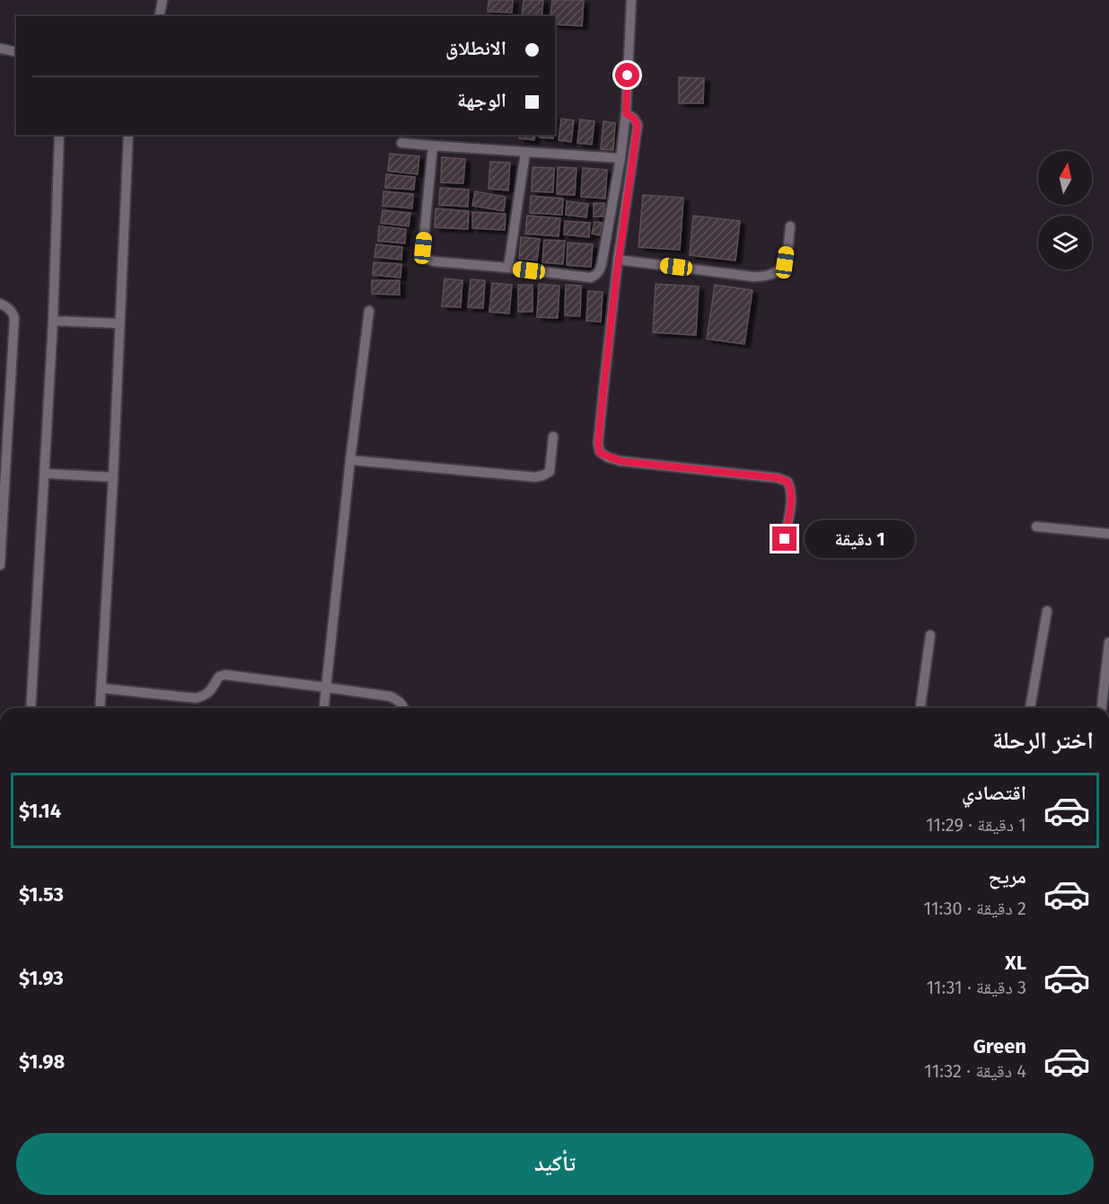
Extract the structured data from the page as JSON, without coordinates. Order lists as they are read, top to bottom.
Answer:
{
  "north": "top",
  "page": {
    "banner": ["الانطلاق", "الوجهة"],
    "bubble": "1 دقيقة",
    "heading": "اختر الرحلة",
    "list": [
      {
        "name": "اقتصادي",
        "note": "1 دقيقة · 11:29",
        "value": "$1.14"
      },
      {
        "name": "مريح",
        "note": "2 دقيقة · 11:30",
        "value": "$1.53"
      },
      {
        "name": "XL",
        "note": "3 دقيقة · 11:31",
        "value": "$1.93"
      },
      {
        "name": "Green",
        "note": "4 دقيقة · 11:32",
        "value": "$1.98"
      }
    ],
    "buttons": "تأكيد"
  }
}
